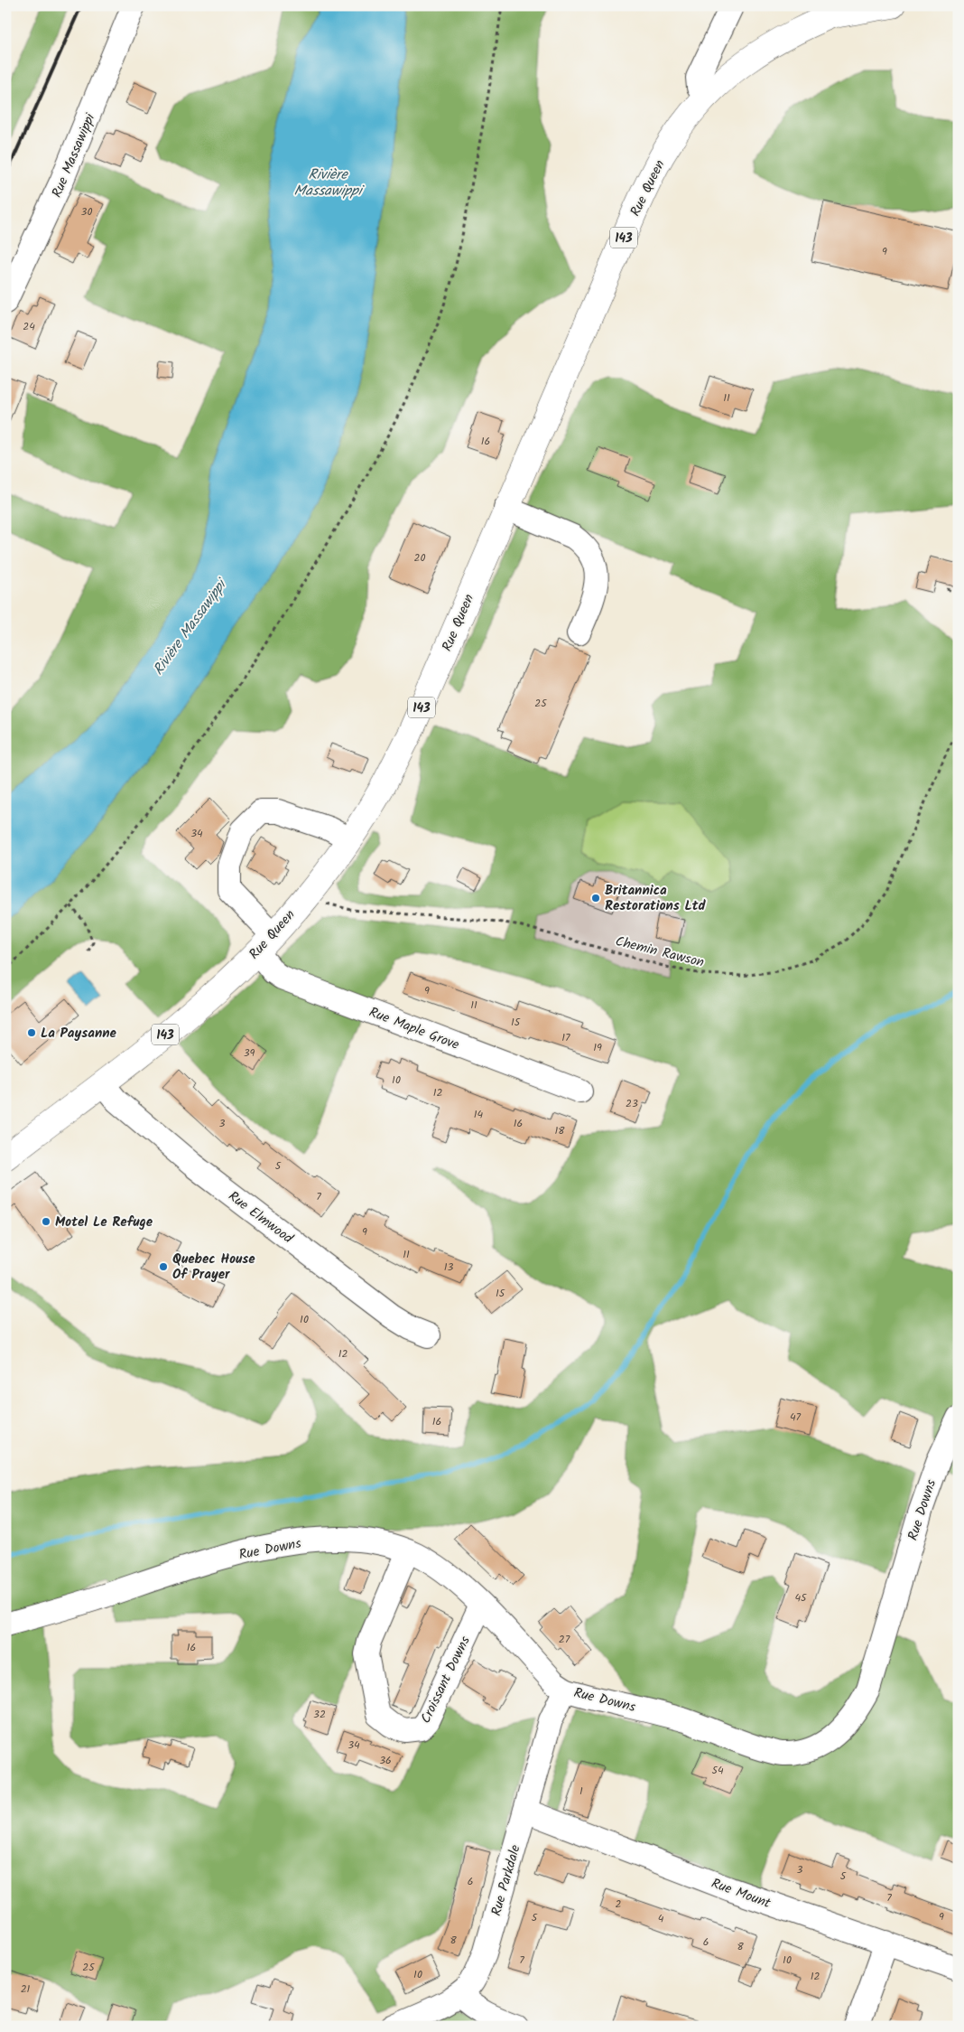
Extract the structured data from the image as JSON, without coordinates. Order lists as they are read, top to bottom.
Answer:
{
  "streets": {
    "main road": ["Rue Queen", "143"],
    "street": [
      "Rue Massawippi",
      "Rue Maple Grove",
      "Rue Elmwood",
      "Rue Downs",
      "Croissant Downs",
      "Rue Parkdale",
      "Rue Mount"
    ],
    "path": ["Chemin Rawson"]
  },
  "crossings": [
    ["Rue Queen", "Chemin Rawson"],
    ["Rue Queen", "Rue Maple Grove"],
    ["Rue Queen", "Rue Elmwood"],
    ["Rue Downs", "Croissant Downs"],
    ["Rue Downs", "Rue Parkdale"],
    ["Rue Parkdale", "Rue Mount"]
  ],
  "water": ["Rivière Massawippi"],
  "places": [
    "Britannica Restorations Ltd",
    "La Paysanne",
    "Motel Le Refuge",
    "Quebec House Of Prayer"
  ],
  "house_numbers": [
    "30",
    "9",
    "24",
    "11",
    "16",
    "20",
    "25",
    "34",
    "9",
    "11",
    "15",
    "17",
    "19",
    "39",
    "10",
    "12",
    "23",
    "14",
    "3",
    "16",
    "18",
    "5",
    "7",
    "9",
    "11",
    "13",
    "15",
    "10",
    "12",
    "47",
    "16",
    "45",
    "27",
    "16",
    "32",
    "34",
    "36",
    "54",
    "1",
    "3",
    "5",
    "6",
    "7",
    "2",
    "9",
    "5",
    "4",
    "8",
    "6",
    "8",
    "7",
    "10",
    "25",
    "10",
    "12",
    "21"
  ]
}
